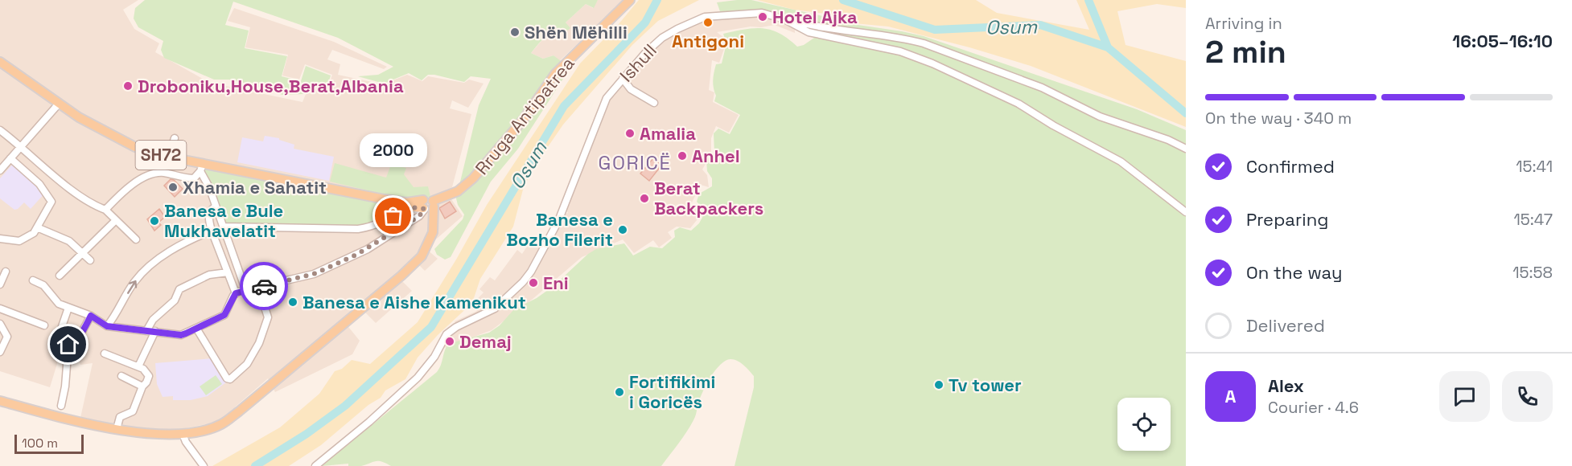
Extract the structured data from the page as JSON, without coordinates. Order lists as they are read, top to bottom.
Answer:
{
  "streets": {
    "main road": ["Rruga Antipatrea", "SH72"],
    "street": ["Ishull"]
  },
  "districts": ["GORICË"],
  "water": ["Osum"],
  "places": [
    "Hotel Ajka",
    "Antigoni",
    "Shën Mëhilli",
    "Droboniku,House,Berat,Albania",
    "Amalia",
    "Anhel",
    "Xhamia e Sahatit",
    "Berat Backpackers",
    "2000",
    "Banesa e Bule Mukhavelatit",
    "Banesa e Bozho Filerit",
    "Eni",
    "Banesa e Aishe Kamenikut",
    "Demaj",
    "Tv tower",
    "Fortifikimi i Goricës"
  ],
  "scale_bar": "100 m",
  "page": {
    "heading": ["2 min", "Arriving in", "16:05–16:10"],
    "panel": ["Alex", "Courier · 4.6"],
    "bar": "On the way · 340 m",
    "bubble": "2000",
    "list": [
      ["Confirmed", "15:41"],
      ["Preparing", "15:47"],
      ["On the way", "15:58"],
      "Delivered"
    ],
    "round": "A",
    "scale": "100 m"
  }
}
